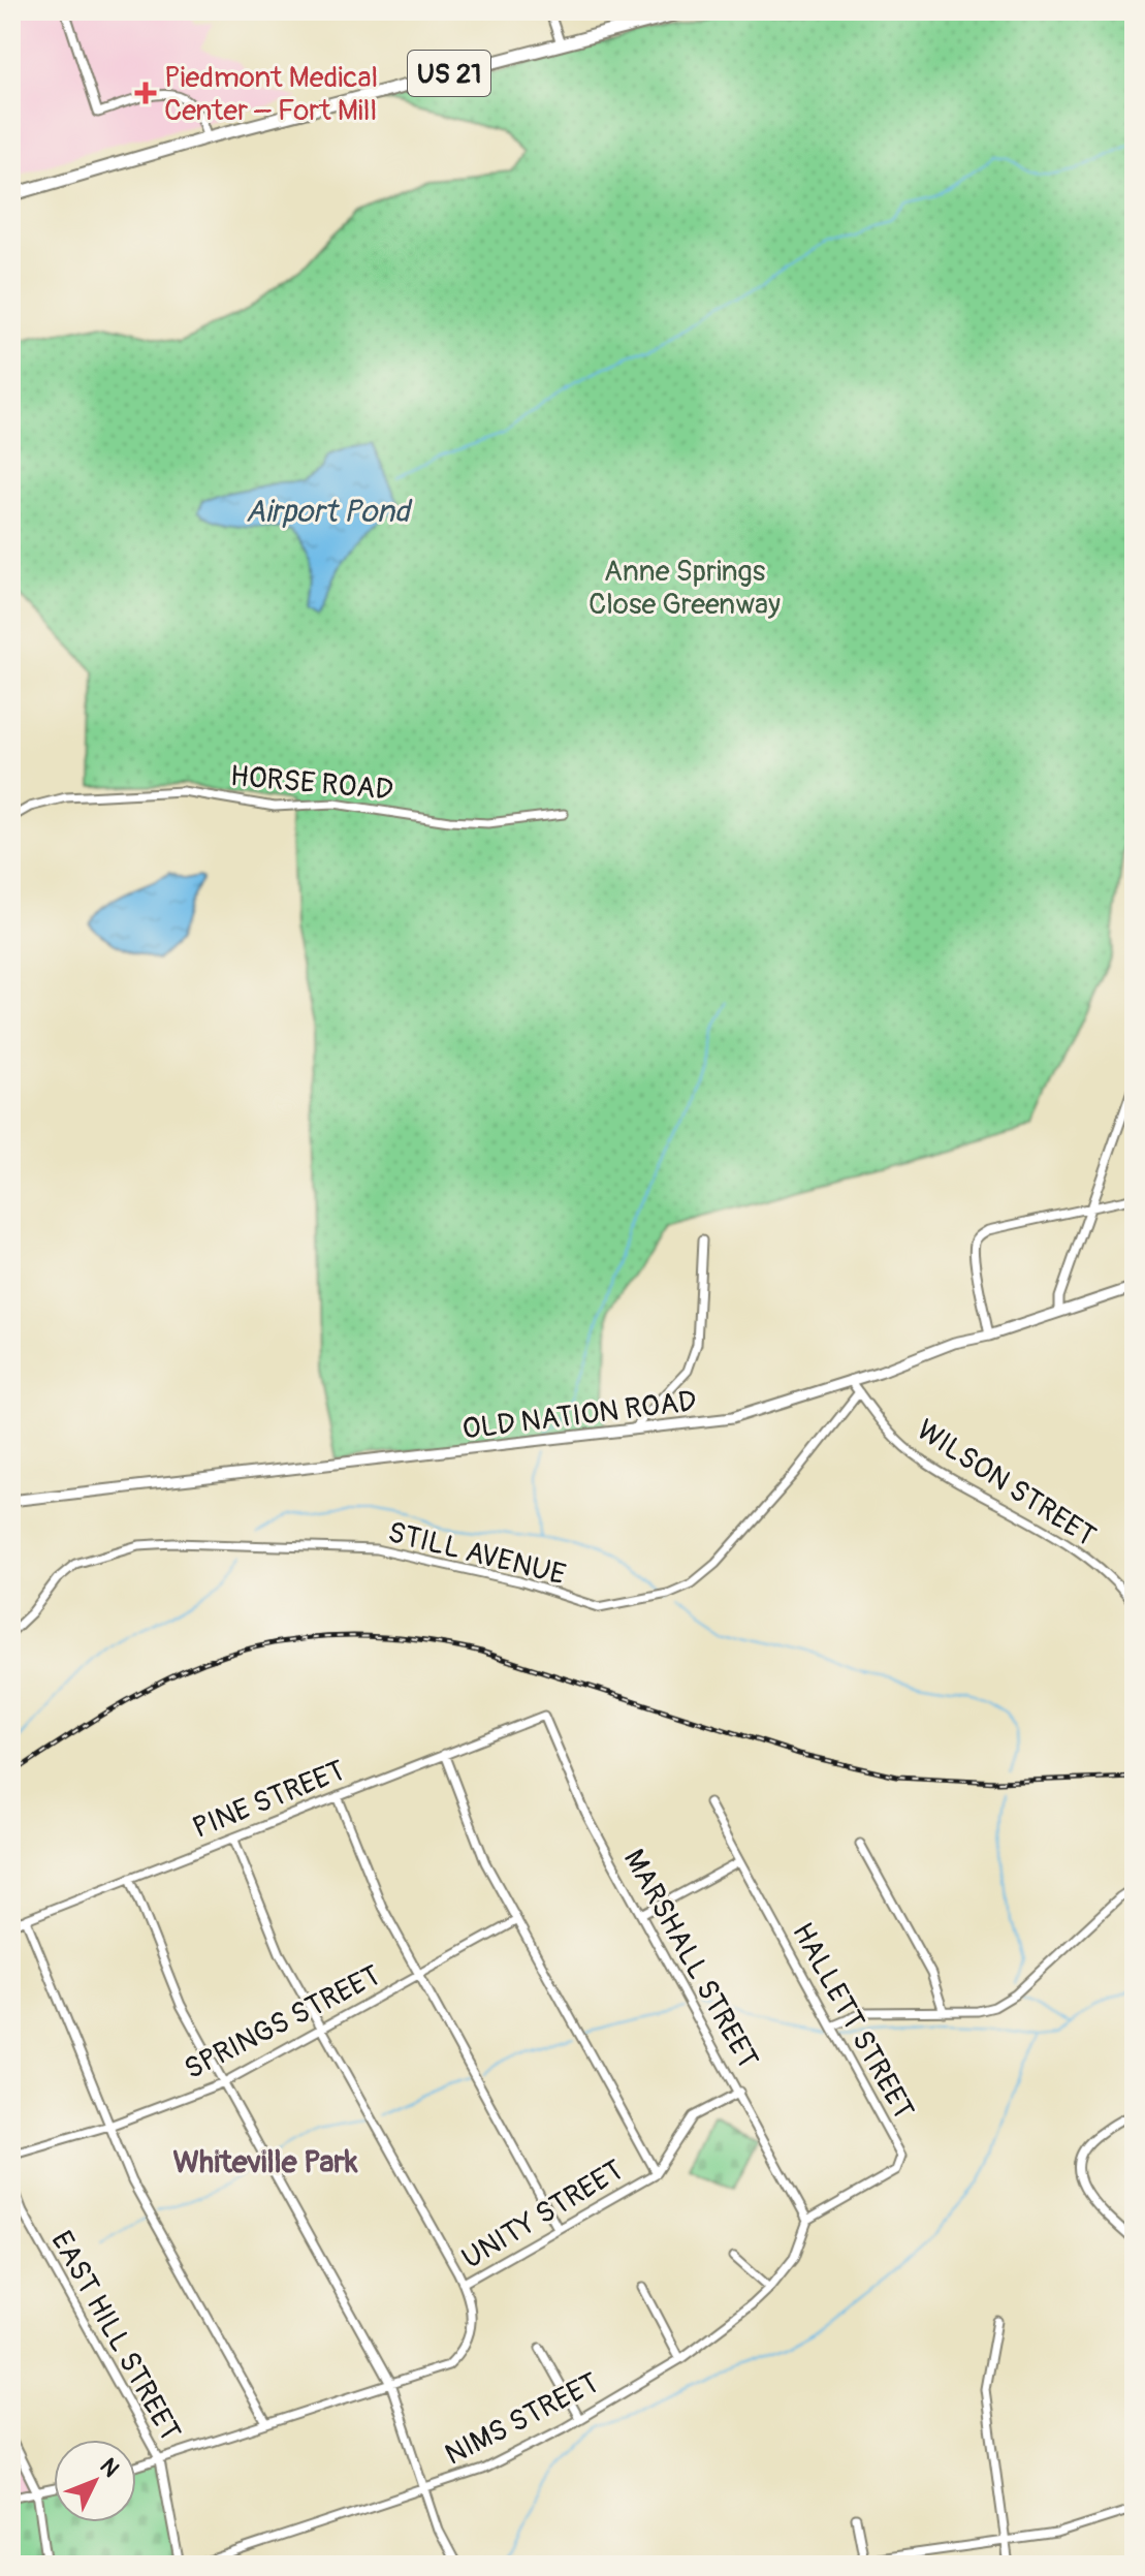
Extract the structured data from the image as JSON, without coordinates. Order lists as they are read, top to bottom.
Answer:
{
  "streets": {
    "main road": ["US 21", "OLD NATION ROAD"],
    "street": [
      "HORSE ROAD",
      "WILSON STREET",
      "STILL AVENUE",
      "PINE STREET",
      "MARSHALL STREET",
      "HALLETT STREET",
      "SPRINGS STREET",
      "UNITY STREET",
      "EAST HILL STREET",
      "NIMS STREET"
    ]
  },
  "crossings": [
    ["WILSON STREET", "STILL AVENUE"],
    ["PINE STREET", "MARSHALL STREET"],
    ["MARSHALL STREET", "HALLETT STREET"],
    ["MARSHALL STREET", "UNITY STREET"],
    ["MARSHALL STREET", "NIMS STREET"],
    ["HALLETT STREET", "NIMS STREET"],
    ["UNITY STREET", "EAST HILL STREET"]
  ],
  "districts": ["Whiteville Park"],
  "water": ["Airport Pond"],
  "parks": ["Anne Springs Close Greenway"],
  "places": {
    "health": ["Piedmont Medical Center – Fort Mill"]
  },
  "north": "top right"
}
